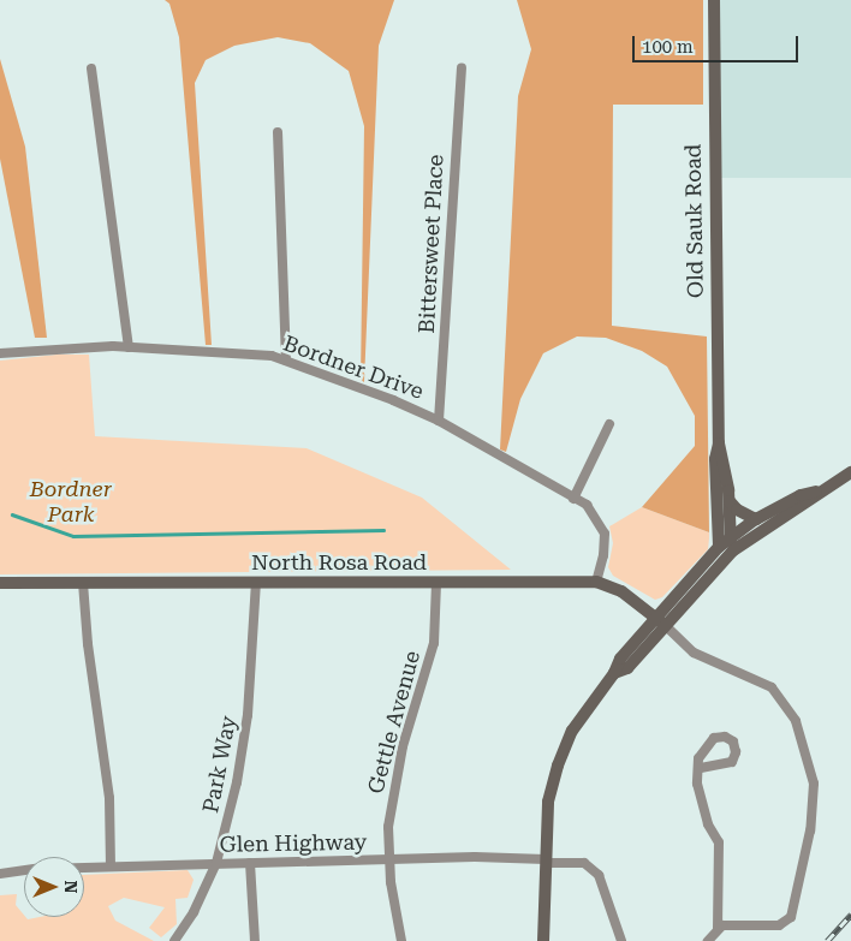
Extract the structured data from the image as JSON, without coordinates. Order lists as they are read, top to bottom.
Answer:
{
  "streets": {
    "street": [
      "Old Sauk Road",
      "Bittersweet Place",
      "Bordner Drive",
      "North Rosa Road",
      "Gettle Avenue",
      "Park Way",
      "Glen Highway"
    ]
  },
  "crossings": [
    ["Bittersweet Place", "Bordner Drive"],
    ["Bordner Drive", "North Rosa Road"],
    ["North Rosa Road", "Gettle Avenue"],
    ["North Rosa Road", "Park Way"],
    ["Gettle Avenue", "Glen Highway"],
    ["Park Way", "Glen Highway"]
  ],
  "parks": ["Bordner Park"],
  "scale_bar": "100 m",
  "north": "right"
}
